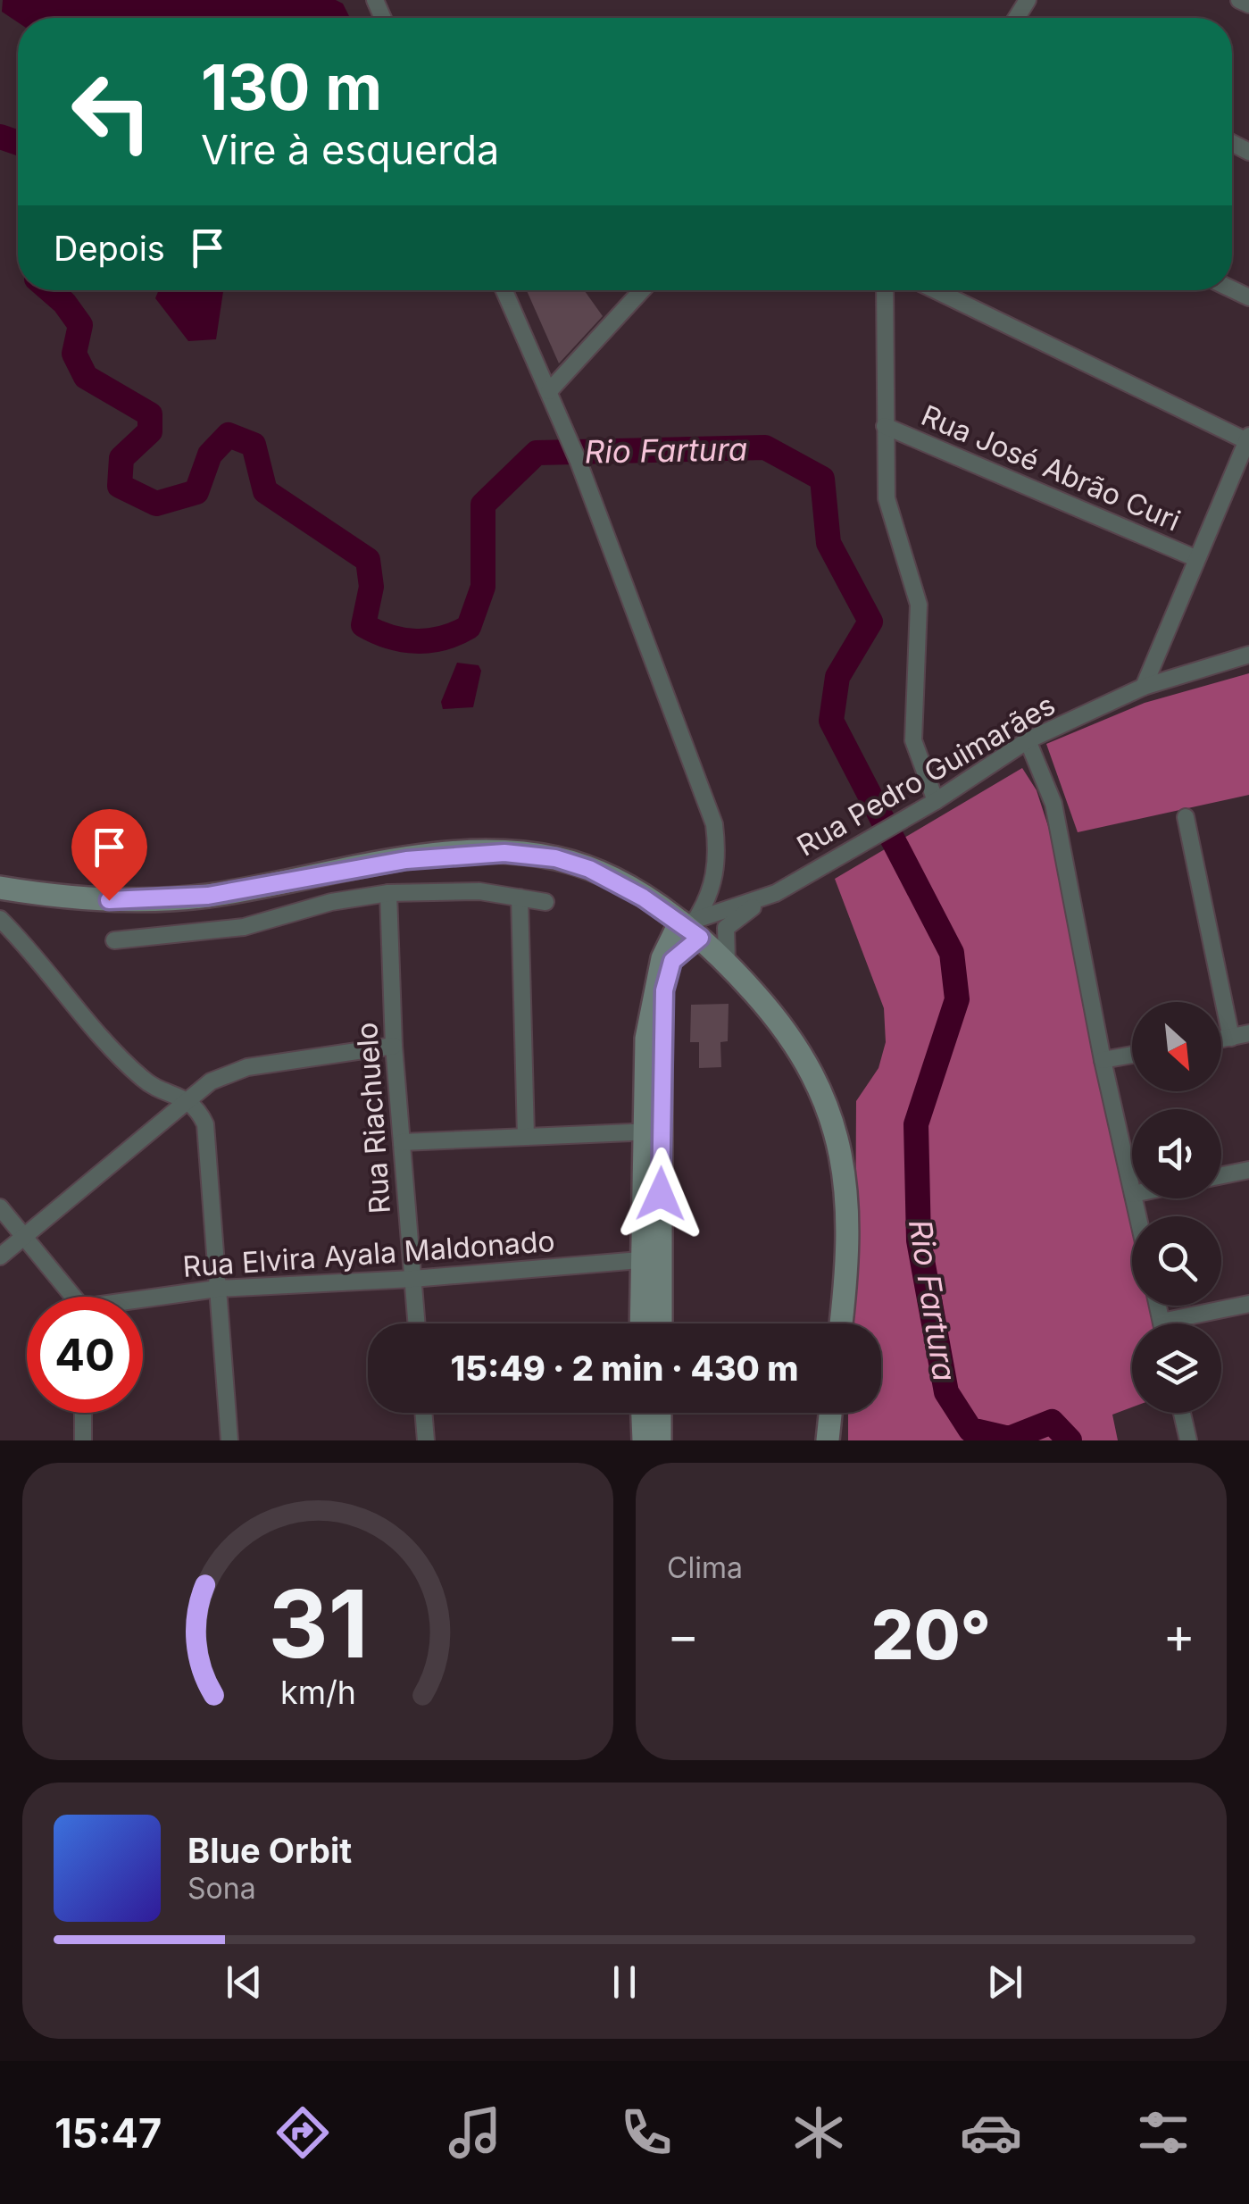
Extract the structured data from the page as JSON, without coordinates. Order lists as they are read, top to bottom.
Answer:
{
  "streets": {
    "street": [
      "Rua José Abrão Curi",
      "Rua Pedro Guimarães",
      "Rua Riachuelo",
      "Rua Elvira Ayala Maldonado"
    ]
  },
  "crossings": [
    ["Rua Riachuelo", "Rua Elvira Ayala Maldonado"]
  ],
  "water": ["Rio Fartura"],
  "north": "bottom right",
  "page": {
    "turn": ["130 m", "Vire à esquerda"],
    "then": "Depois",
    "limit": "40",
    "trip": "15:49 · 2 min · 430 m",
    "tile": "Clima",
    "heat": ["−", "20°", "+"],
    "song": ["Blue Orbit", "Sona"],
    "tabs": "15:47",
    "gauge": ["31", "km/h"]
  }
}
